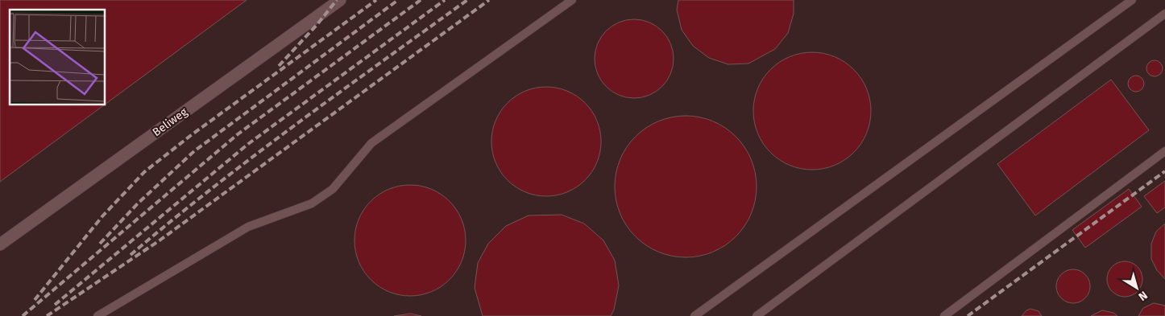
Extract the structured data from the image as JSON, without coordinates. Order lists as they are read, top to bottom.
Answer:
{
  "streets": {
    "street": ["Beliweg"]
  },
  "north": "bottom right"
}
